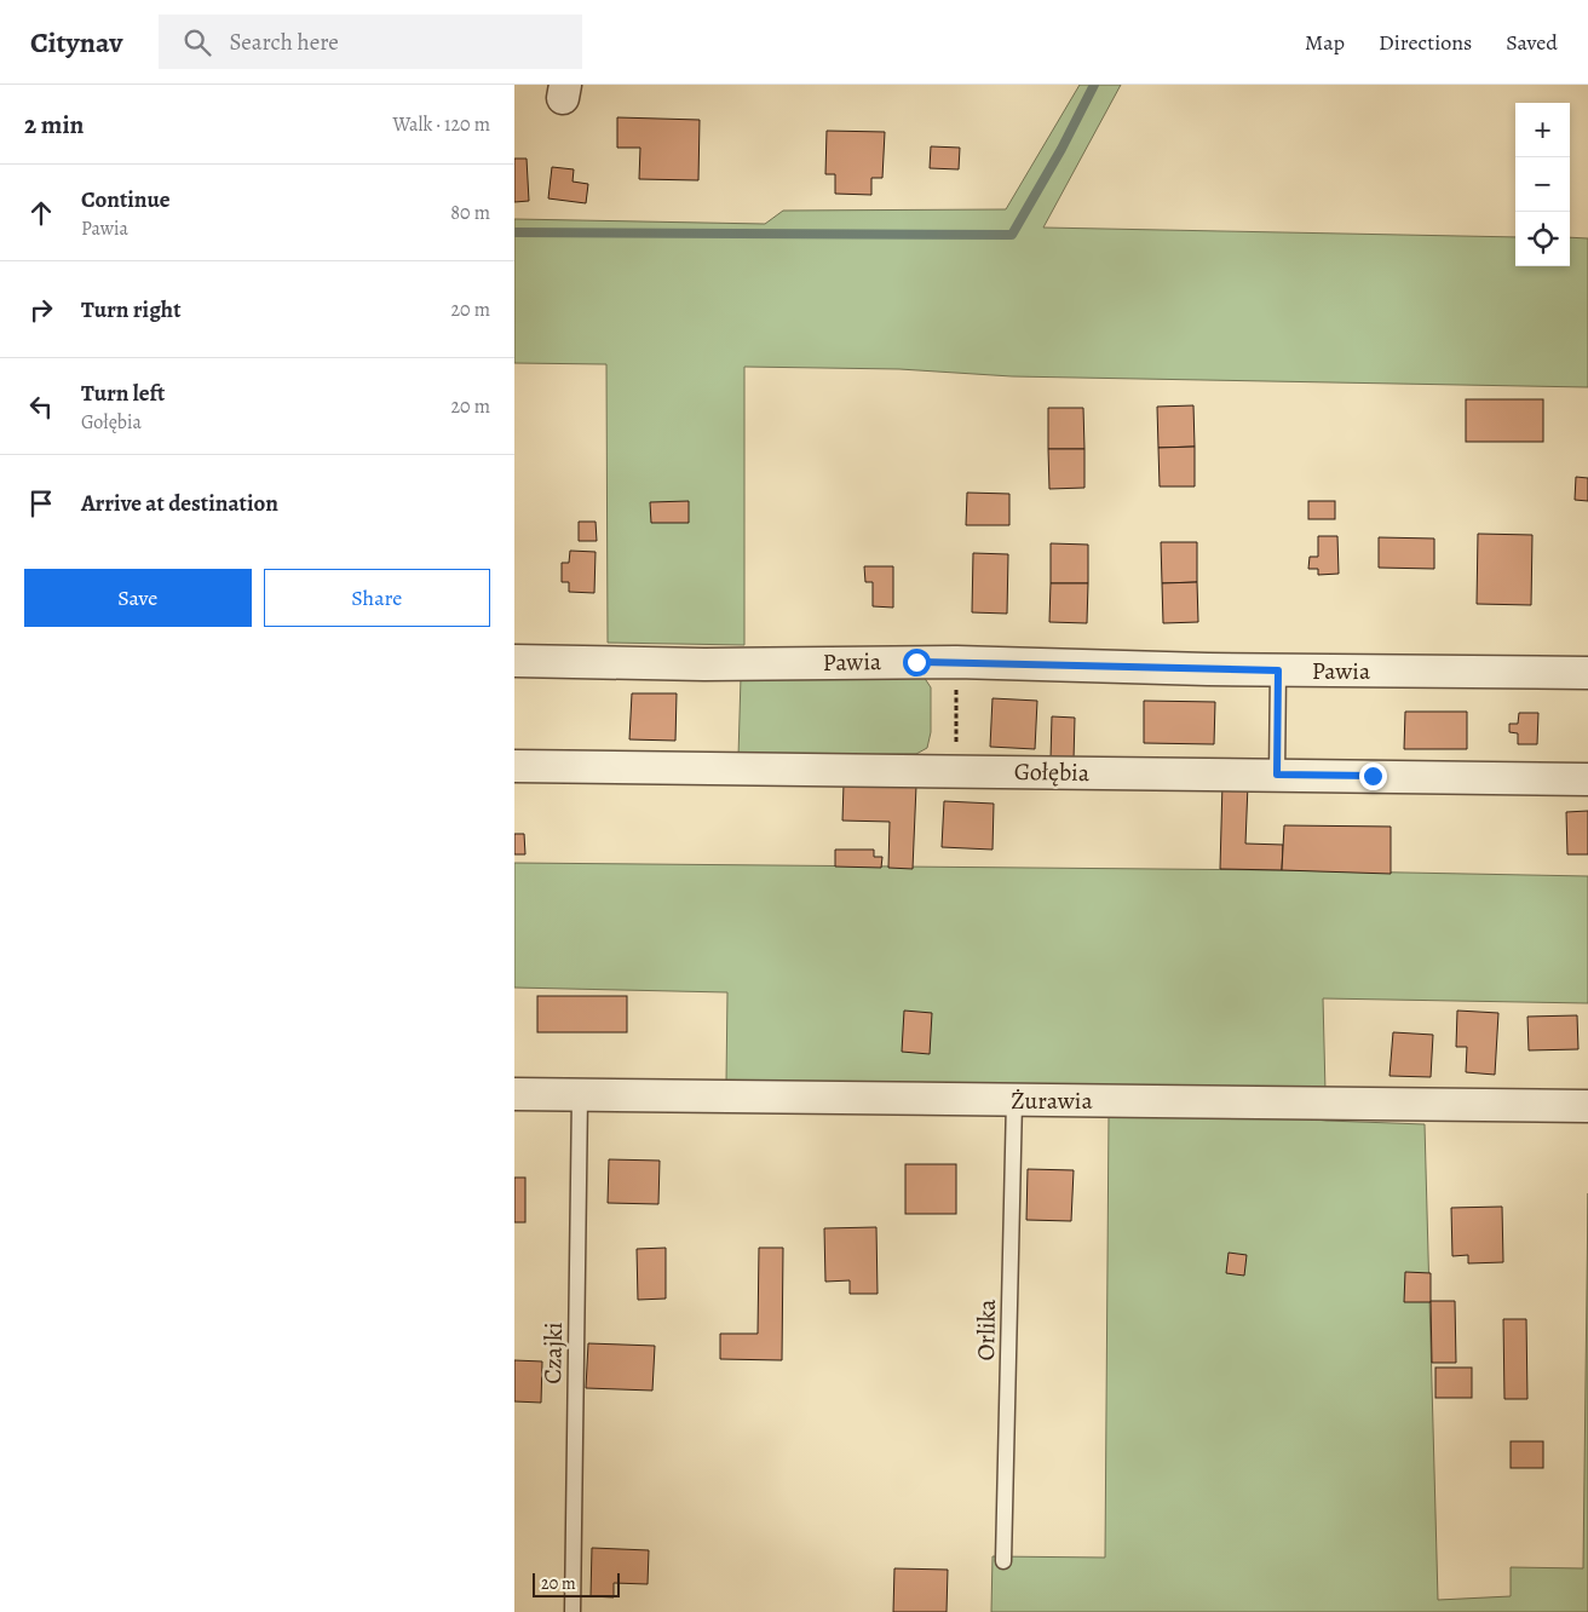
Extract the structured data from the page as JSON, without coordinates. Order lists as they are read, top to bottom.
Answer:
{
  "streets": {
    "street": ["Pawia", "Gołębia", "Żurawia"],
    "lane": ["Orlika", "Czajki"]
  },
  "crossings": [
    ["Żurawia", "Orlika"],
    ["Żurawia", "Czajki"]
  ],
  "scale_bar": "20 m",
  "page": {
    "header": "Citynav",
    "search": "Search here",
    "nav": ["Map", "Directions", "Saved"],
    "heading": ["2 min", "Walk · 120 m"],
    "map_buttons": ["+", "−"],
    "list": [
      ["Continue", "Pawia", "80 m"],
      ["Turn right", "20 m"],
      ["Turn left", "Gołębia", "20 m"],
      "Arrive at destination"
    ],
    "buttons": ["Save", "Share"],
    "scale": "20 m"
  }
}
